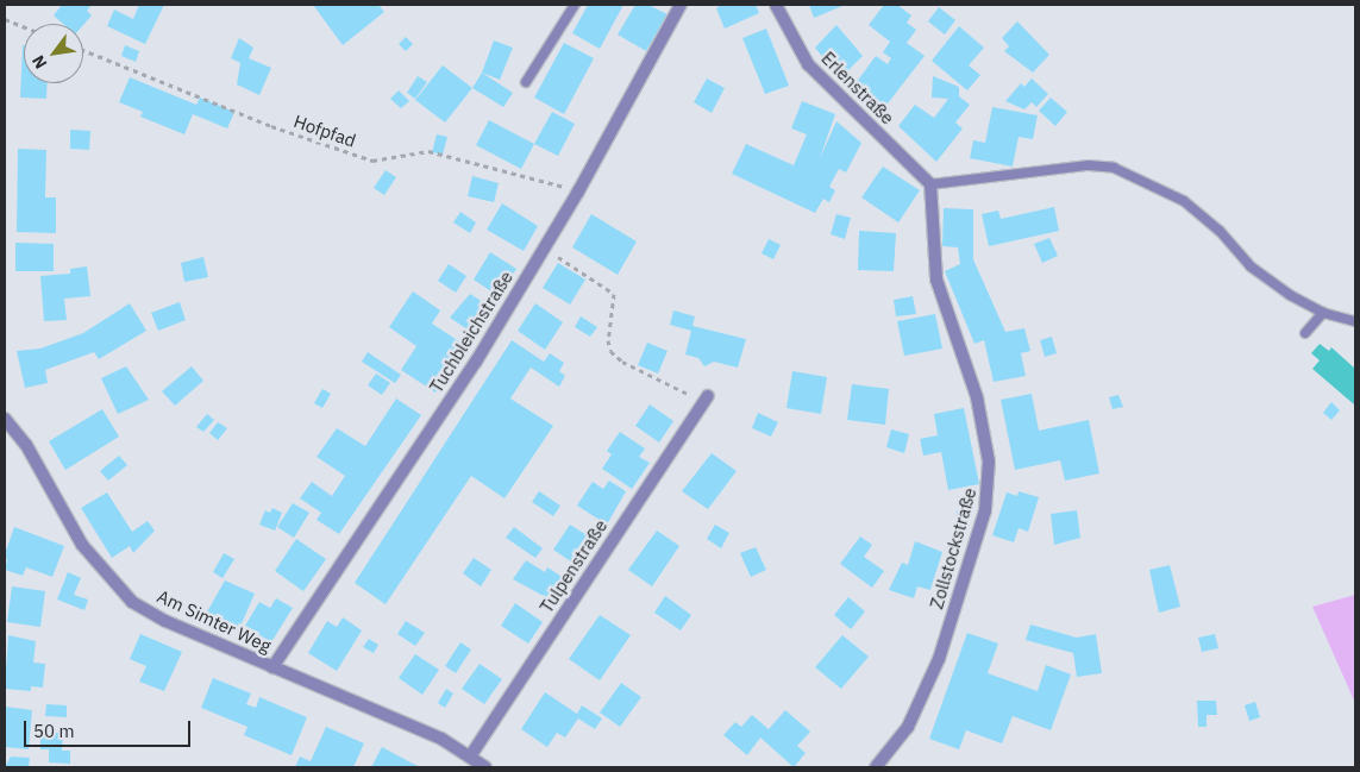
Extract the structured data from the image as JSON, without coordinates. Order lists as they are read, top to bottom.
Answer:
{
  "streets": {
    "street": [
      "Erlenstraße",
      "Tuchbleichstraße",
      "Zollstockstraße",
      "Tulpenstraße",
      "Am Simter Weg"
    ],
    "path": ["Hofpfad"]
  },
  "crossings": [
    ["Erlenstraße", "Zollstockstraße"],
    ["Hofpfad", "Tuchbleichstraße"],
    ["Tuchbleichstraße", "Am Simter Weg"],
    ["Tulpenstraße", "Am Simter Weg"]
  ],
  "scale_bar": "50 m",
  "north": "bottom left"
}
